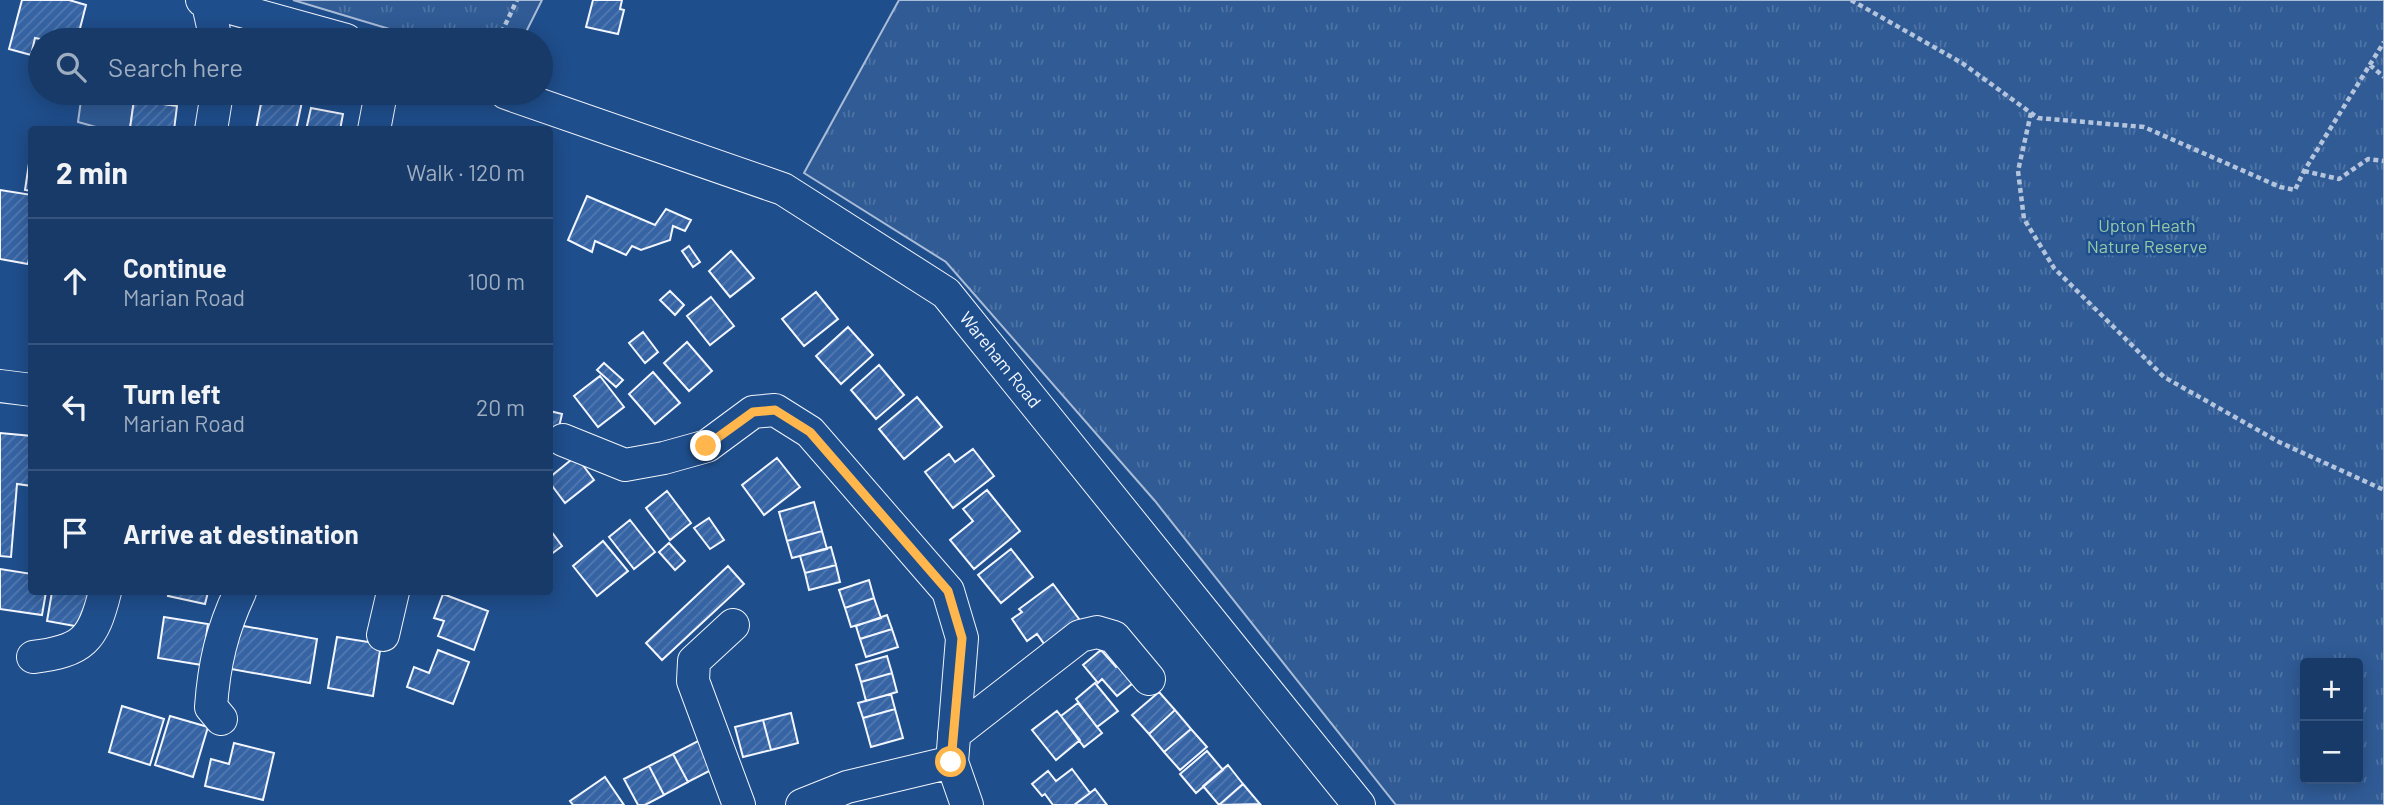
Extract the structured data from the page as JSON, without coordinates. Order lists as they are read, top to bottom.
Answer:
{
  "streets": {
    "street": ["Wareham Road"]
  },
  "parks": ["Upton Heath Nature Reserve"],
  "page": {
    "search": "Search here",
    "heading": ["2 min", "Walk · 120 m"],
    "list": [
      ["Continue", "Marian Road", "100 m"],
      ["Turn left", "Marian Road", "20 m"],
      "Arrive at destination"
    ],
    "map_buttons": ["+", "−"]
  }
}
